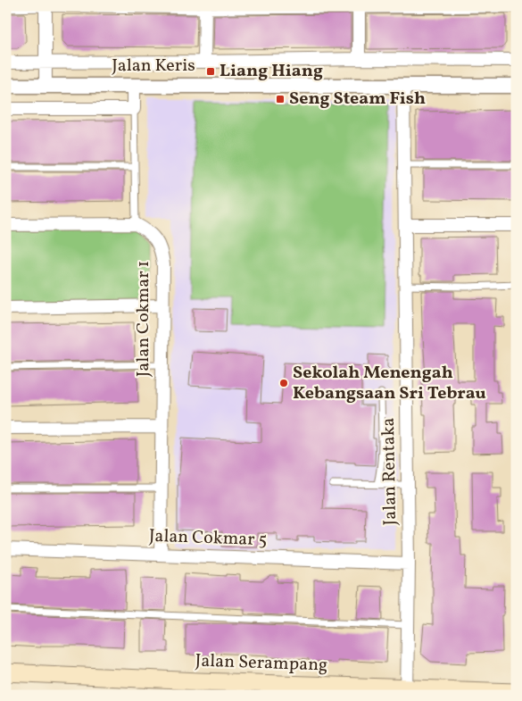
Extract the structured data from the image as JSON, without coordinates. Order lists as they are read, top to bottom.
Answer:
{
  "streets": {
    "main road": ["Jalan Serampang"],
    "street": [
      "Jalan Keris",
      "Jalan Cokmar 1",
      "Jalan Rentaka",
      "Jalan Cokmar 5"
    ]
  },
  "crossings": [
    ["Jalan Keris", "Jalan Rentaka"],
    ["Jalan Cokmar 1", "Jalan Cokmar 5"],
    ["Jalan Rentaka", "Jalan Cokmar 5"],
    ["Jalan Rentaka", "Jalan Serampang"]
  ],
  "places": {
    "transit": ["Liang Hiang", "Seng Steam Fish"],
    "other": ["Sekolah Menengah Kebangsaan Sri Tebrau"]
  }
}
